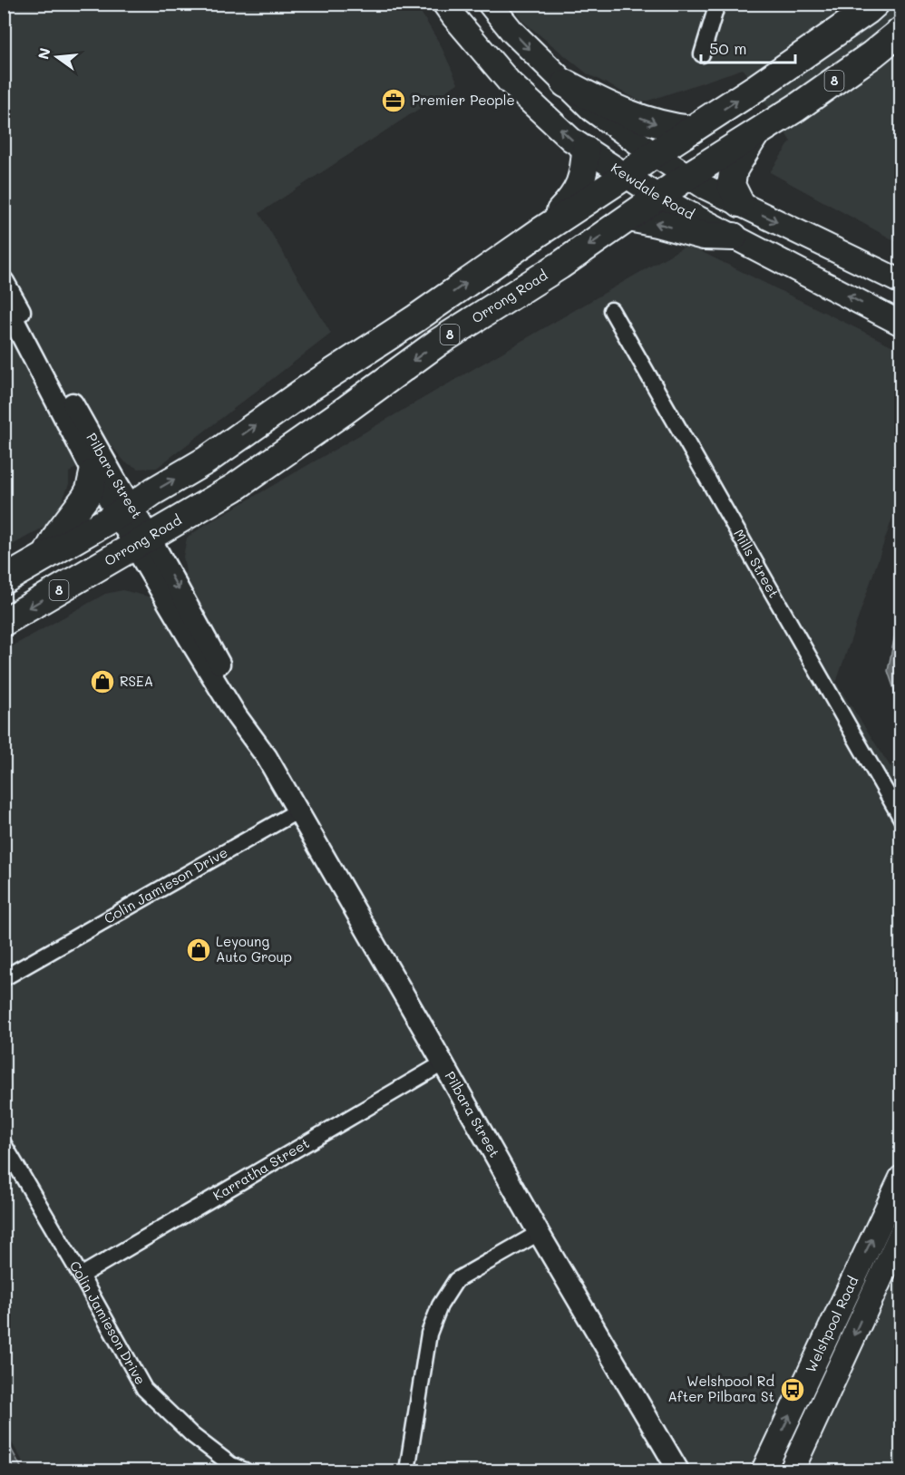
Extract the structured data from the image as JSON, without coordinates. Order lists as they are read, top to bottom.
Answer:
{
  "streets": {
    "highway": ["8", "Orrong Road"],
    "main road": ["Kewdale Road", "Pilbara Street", "Welshpool Road"],
    "street": ["Mills Street", "Colin Jamieson Drive", "Karratha Street"]
  },
  "crossings": [
    ["8", "Kewdale Road"],
    ["8", "Pilbara Street"],
    ["Kewdale Road", "Orrong Road"],
    ["Orrong Road", "Pilbara Street"],
    ["Pilbara Street", "Colin Jamieson Drive"],
    ["Pilbara Street", "Karratha Street"],
    ["Colin Jamieson Drive", "Karratha Street"]
  ],
  "places": {
    "office": ["Premier People"],
    "shop": ["RSEA", "Leyoung Auto Group"],
    "bus stop": ["Welshpool Rd After Pilbara St"]
  },
  "scale_bar": "50 m",
  "north": "left"
}
